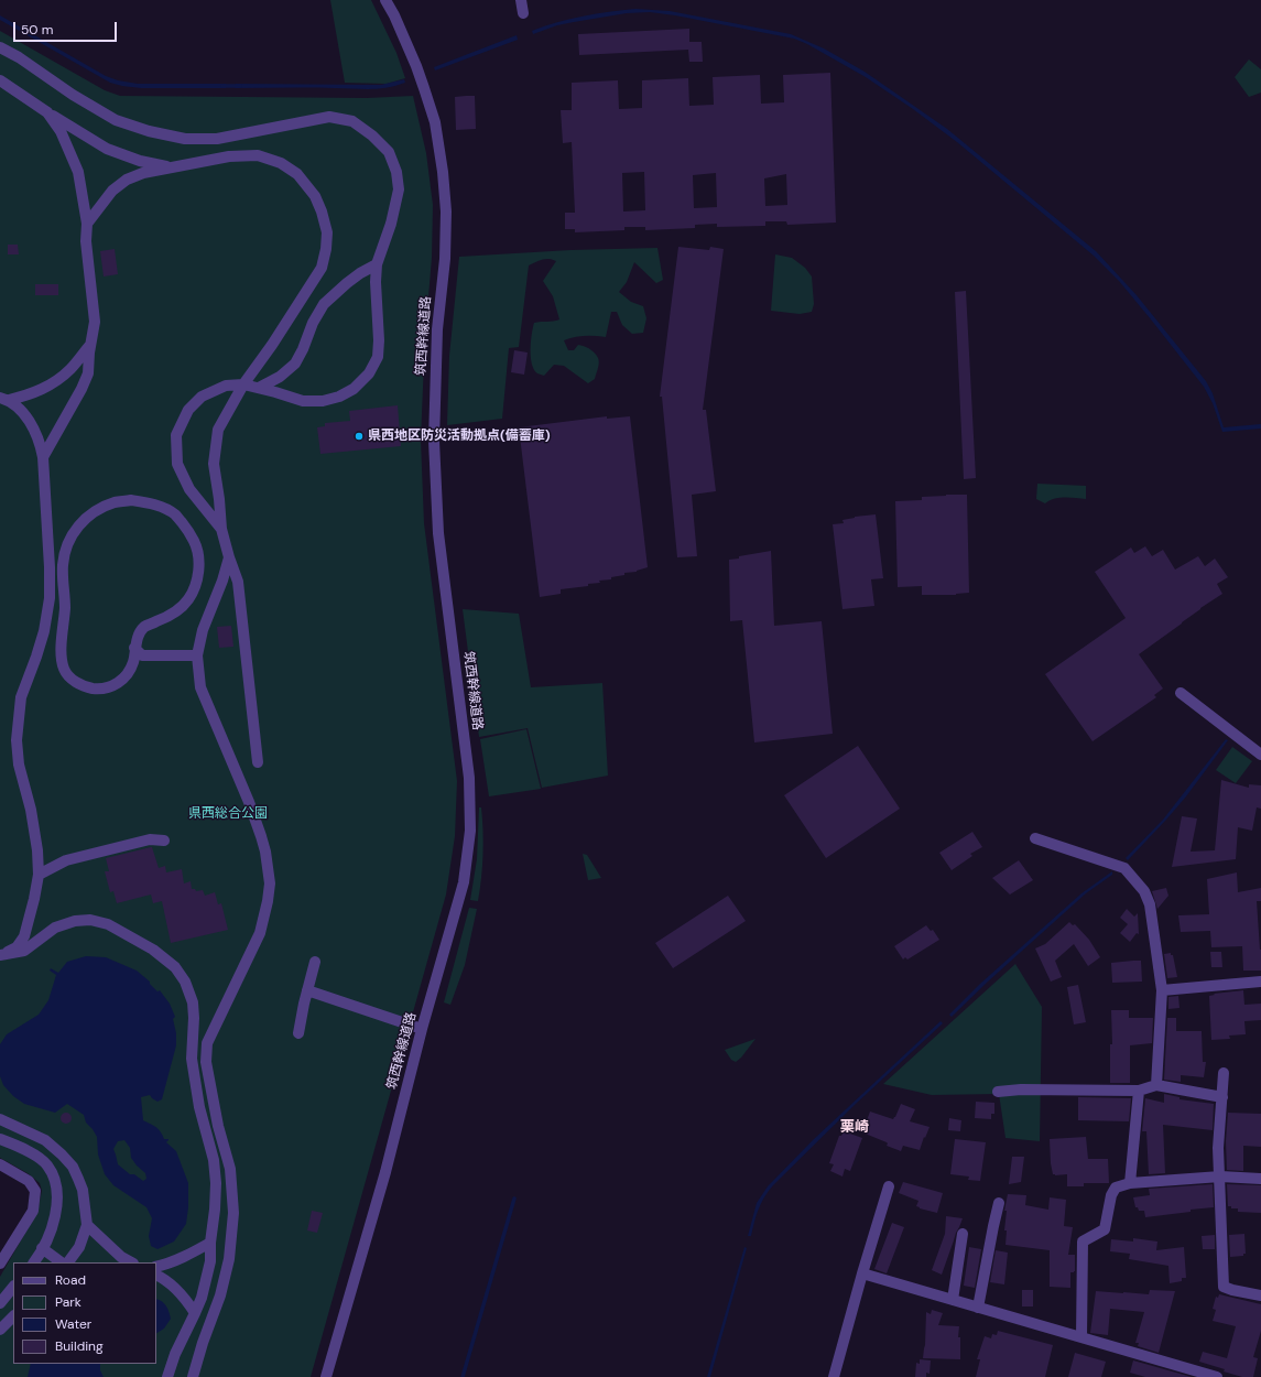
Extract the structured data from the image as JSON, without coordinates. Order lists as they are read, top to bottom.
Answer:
{
  "streets": {
    "street": ["筑西幹線道路"]
  },
  "districts": ["栗崎"],
  "parks": ["県西総合公園"],
  "places": ["県西地区防災活動拠点(備蓄庫)"],
  "legend": [
    "Road",
    "Park",
    "Water",
    "Building"
  ],
  "scale_bar": "50 m"
}
